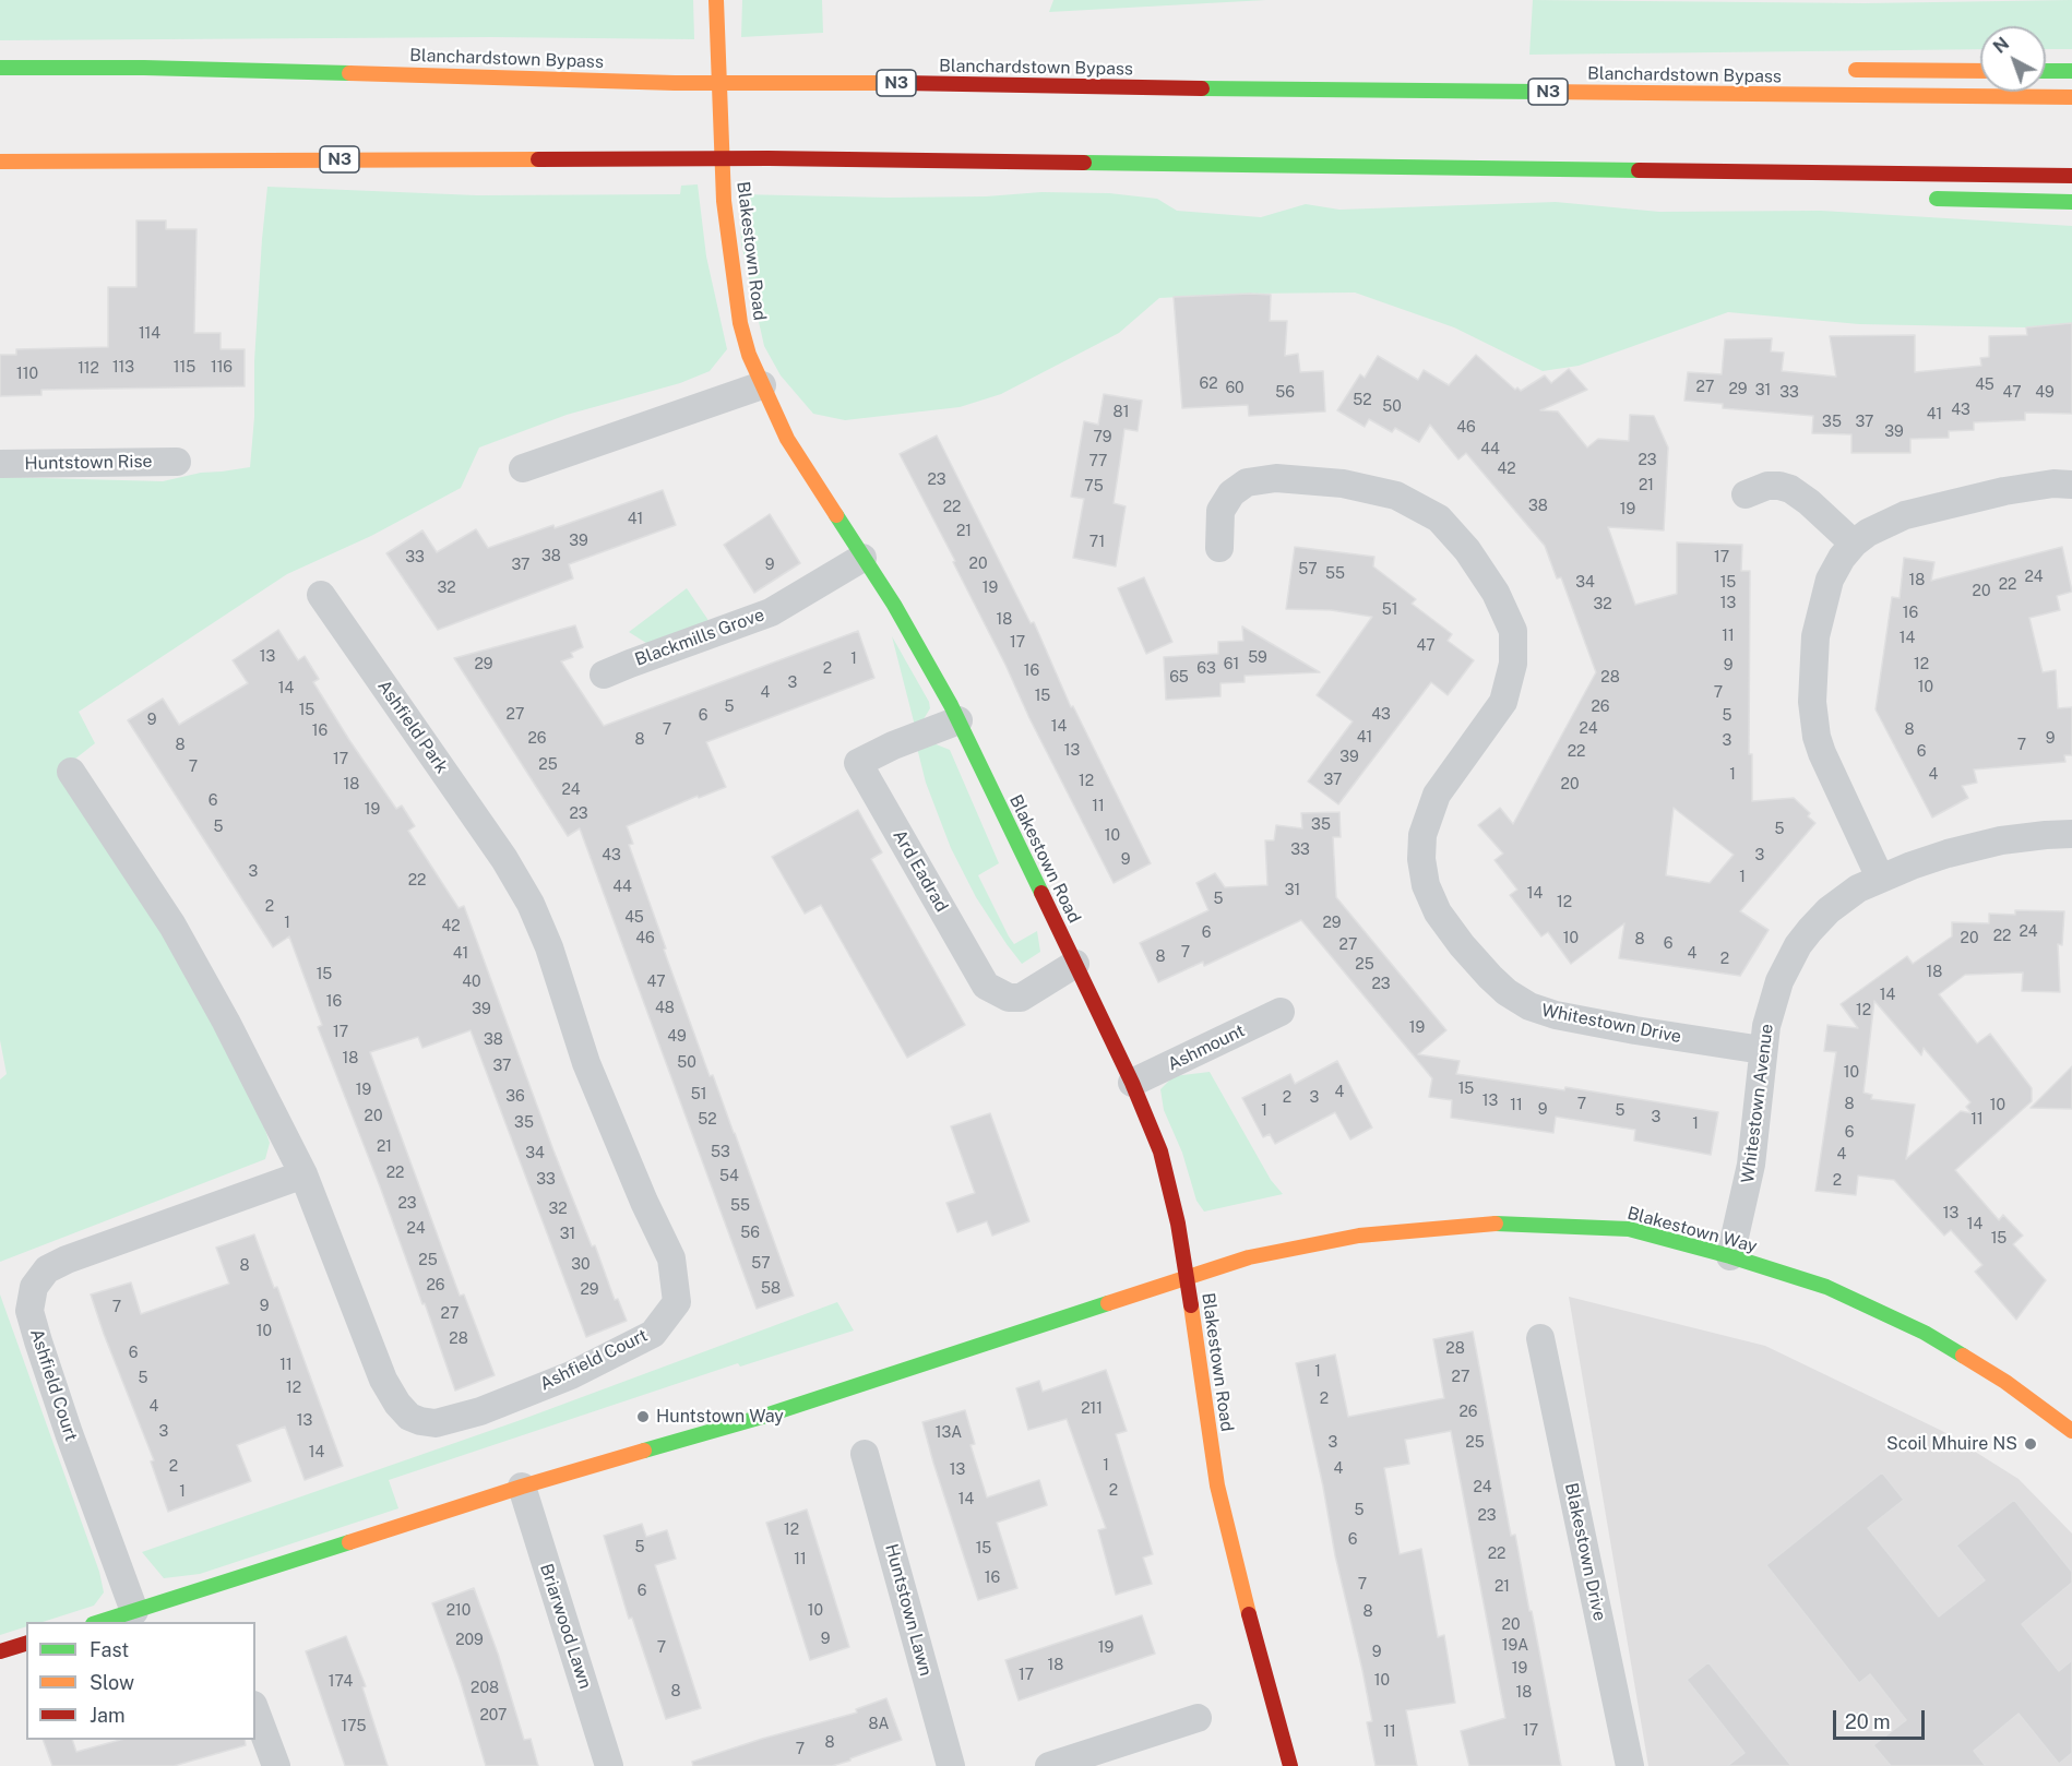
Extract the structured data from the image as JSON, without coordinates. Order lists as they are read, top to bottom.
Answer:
{
  "streets": {
    "main road": [
      "Blanchardstown Bypass",
      "N3",
      "Blakestown Road",
      "Blakestown Way"
    ],
    "street": [
      "Huntstown Rise",
      "Blackmills Grove",
      "Ashfield Park",
      "Ard Eadrad",
      "Whitestown Drive",
      "Ashmount",
      "Whitestown Avenue",
      "Ashfield Court",
      "Blakestown Drive",
      "Huntstown Lawn",
      "Briarwood Lawn"
    ]
  },
  "crossings": [
    ["Blakestown Road", "Blackmills Grove"],
    ["Blakestown Road", "Ard Eadrad"],
    ["Blakestown Road", "Ashmount"],
    ["Blakestown Road", "Blakestown Way"],
    ["Ashfield Park", "Ashfield Court"],
    ["Whitestown Drive", "Whitestown Avenue"],
    ["Whitestown Avenue", "Blakestown Way"]
  ],
  "places": ["Huntstown Way", "Scoil Mhuire NS"],
  "house_numbers": [
    "114",
    "113",
    "115",
    "116",
    "112",
    "110",
    "62",
    "45",
    "27",
    "60",
    "29",
    "31",
    "56",
    "33",
    "47",
    "49",
    "52",
    "50",
    "43",
    "81",
    "41",
    "35",
    "37",
    "46",
    "39",
    "79",
    "44",
    "23",
    "77",
    "42",
    "23",
    "21",
    "75",
    "38",
    "22",
    "19",
    "41",
    "21",
    "39",
    "71",
    "38",
    "33",
    "17",
    "20",
    "37",
    "9",
    "57",
    "55",
    "24",
    "18",
    "34",
    "15",
    "22",
    "32",
    "19",
    "20",
    "13",
    "32",
    "51",
    "16",
    "18",
    "11",
    "14",
    "17",
    "47",
    "13",
    "59",
    "1",
    "29",
    "61",
    "12",
    "9",
    "2",
    "63",
    "16",
    "65",
    "28",
    "3",
    "10",
    "14",
    "4",
    "7",
    "15",
    "5",
    "26",
    "15",
    "27",
    "43",
    "6",
    "5",
    "9",
    "14",
    "24",
    "7",
    "8",
    "16",
    "41",
    "26",
    "9",
    "8",
    "3",
    "8",
    "7",
    "13",
    "22",
    "6",
    "39",
    "17",
    "25",
    "7",
    "1",
    "4",
    "37",
    "12",
    "18",
    "20",
    "24",
    "6",
    "11",
    "19",
    "23",
    "35",
    "5",
    "5",
    "10",
    "33",
    "43",
    "3",
    "9",
    "3",
    "1",
    "22",
    "44",
    "31",
    "14",
    "5",
    "12",
    "2",
    "45",
    "1",
    "29",
    "42",
    "24",
    "6",
    "22",
    "46",
    "10",
    "20",
    "8",
    "6",
    "27",
    "7",
    "41",
    "4",
    "8",
    "2",
    "25",
    "18",
    "15",
    "40",
    "47",
    "23",
    "14",
    "16",
    "48",
    "39",
    "12",
    "19",
    "17",
    "49",
    "38",
    "18",
    "50",
    "37",
    "10",
    "15",
    "19",
    "4",
    "51",
    "36",
    "2",
    "3",
    "13",
    "7",
    "8",
    "11",
    "10",
    "9",
    "1",
    "5",
    "20",
    "3",
    "52",
    "11",
    "35",
    "1",
    "6",
    "21",
    "53",
    "34",
    "4",
    "22",
    "54",
    "33",
    "2",
    "23",
    "55",
    "32",
    "13",
    "14",
    "24",
    "56",
    "31",
    "15",
    "25",
    "57",
    "30",
    "8",
    "26",
    "58",
    "29",
    "9",
    "7",
    "27",
    "10",
    "28",
    "28",
    "6",
    "11",
    "1",
    "27",
    "5",
    "12",
    "2",
    "4",
    "211",
    "26",
    "13",
    "3",
    "13A",
    "3",
    "25",
    "14",
    "1",
    "2",
    "4",
    "13",
    "24",
    "2",
    "1",
    "14",
    "5",
    "23",
    "12",
    "6",
    "5",
    "15",
    "22",
    "11",
    "16",
    "7",
    "21",
    "6",
    "210",
    "10",
    "8",
    "20",
    "9",
    "209",
    "19A",
    "7",
    "19",
    "9",
    "18",
    "19",
    "17",
    "10",
    "174",
    "208",
    "8",
    "18",
    "207",
    "8A",
    "175",
    "17",
    "11",
    "8",
    "7"
  ],
  "legend": ["Fast", "Slow", "Jam"],
  "scale_bar": "20 m",
  "north": "top left"
}
